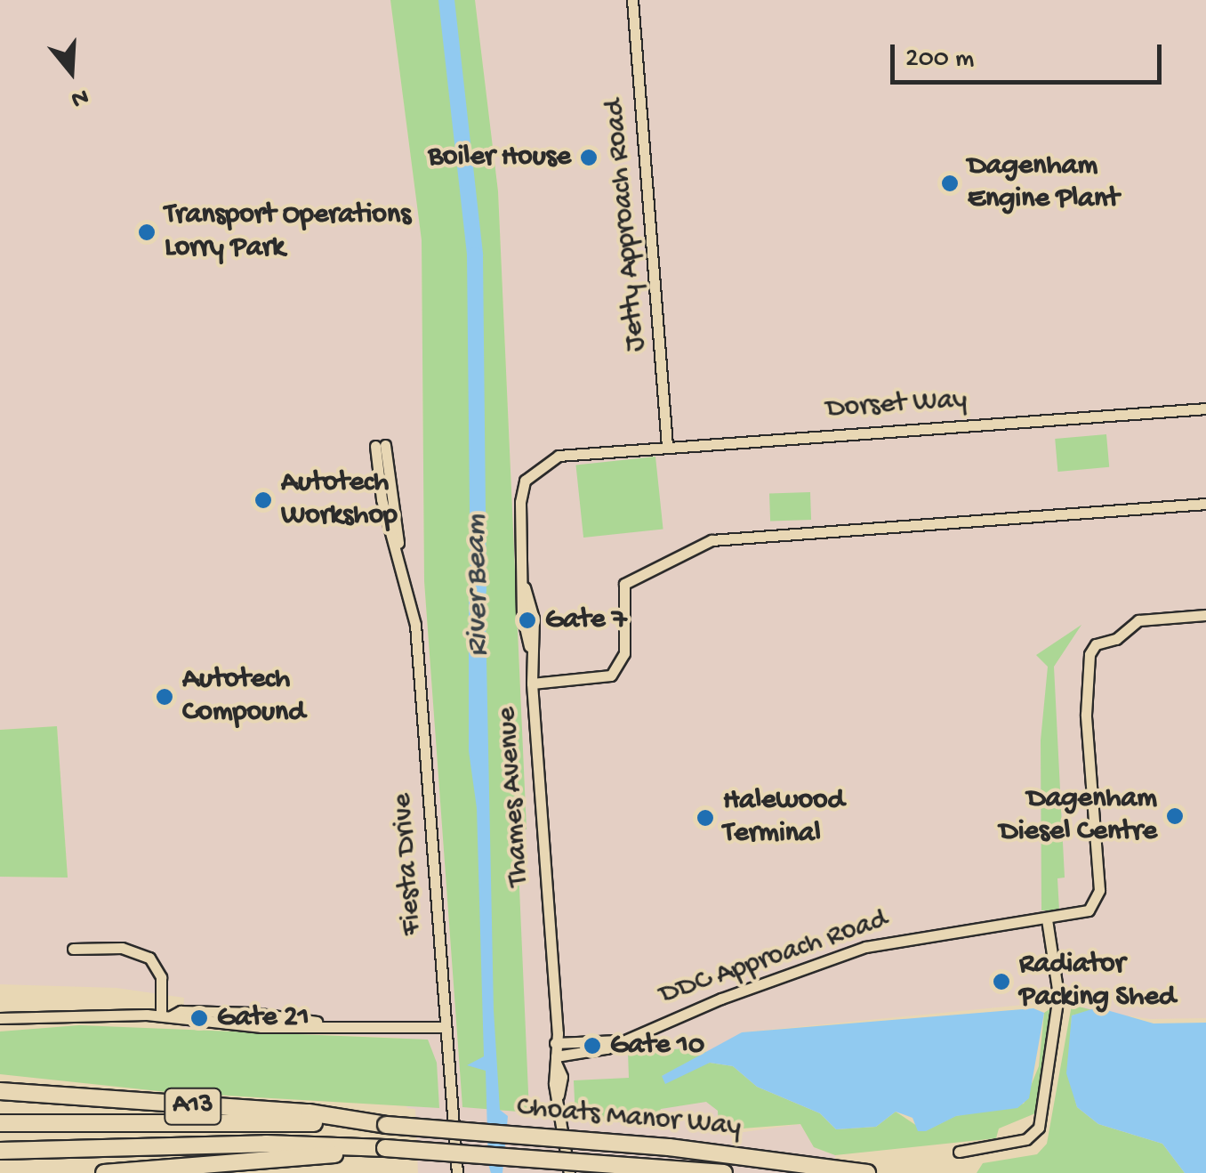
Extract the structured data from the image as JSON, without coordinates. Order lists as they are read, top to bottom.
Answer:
{
  "streets": {
    "highway": ["A13", "Choats Manor Way"],
    "street": [
      "Jetty Approach Road",
      "Dorset Way",
      "Thames Avenue",
      "Fiesta Drive",
      "DDC Approach Road"
    ]
  },
  "crossings": [
    ["Jetty Approach Road", "Dorset Way"],
    ["Dorset Way", "Thames Avenue"],
    ["Thames Avenue", "DDC Approach Road"],
    ["A13", "Choats Manor Way"]
  ],
  "water": ["River Beam"],
  "places": [
    "Boiler House",
    "Dagenham Engine Plant",
    "Transport Operations Lorry Park",
    "Autotech Workshop",
    "Gate 7",
    "Autotech Compound",
    "Dagenham Diesel Centre",
    "Halewood Terminal",
    "Radiator Packing Shed",
    "Gate 21",
    "Gate 10"
  ],
  "scale_bar": "200 m",
  "north": "bottom"
}
